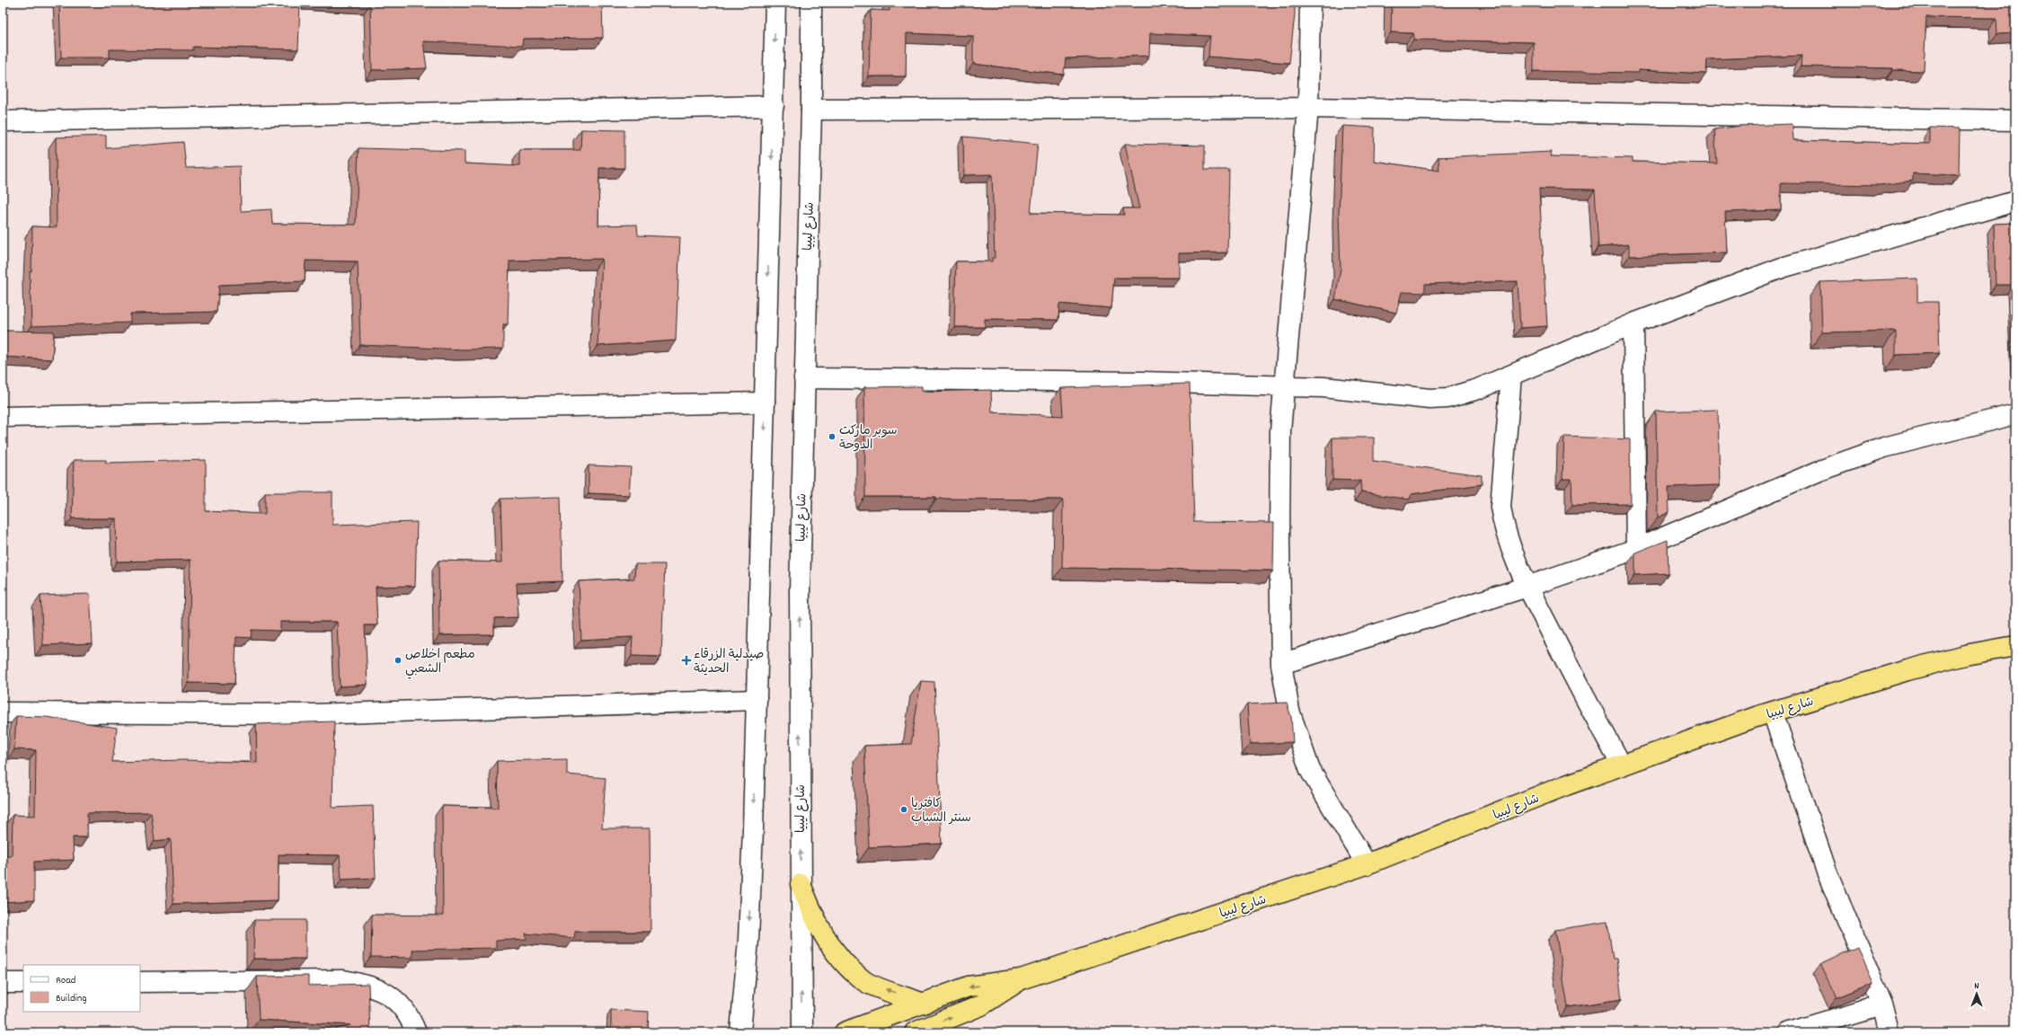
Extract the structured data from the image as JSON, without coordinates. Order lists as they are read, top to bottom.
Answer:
{
  "streets": {
    "highway": ["شارع ليبيا"]
  },
  "places": {
    "other": ["سوبر ماركت الدوحة", "مطعم اخلاص الشعبي", "كافتريا سنتر الشباب"],
    "health": ["صيدلية الزرقاء الحديثة"]
  },
  "legend": ["Road", "Building"],
  "north": "top"
}
